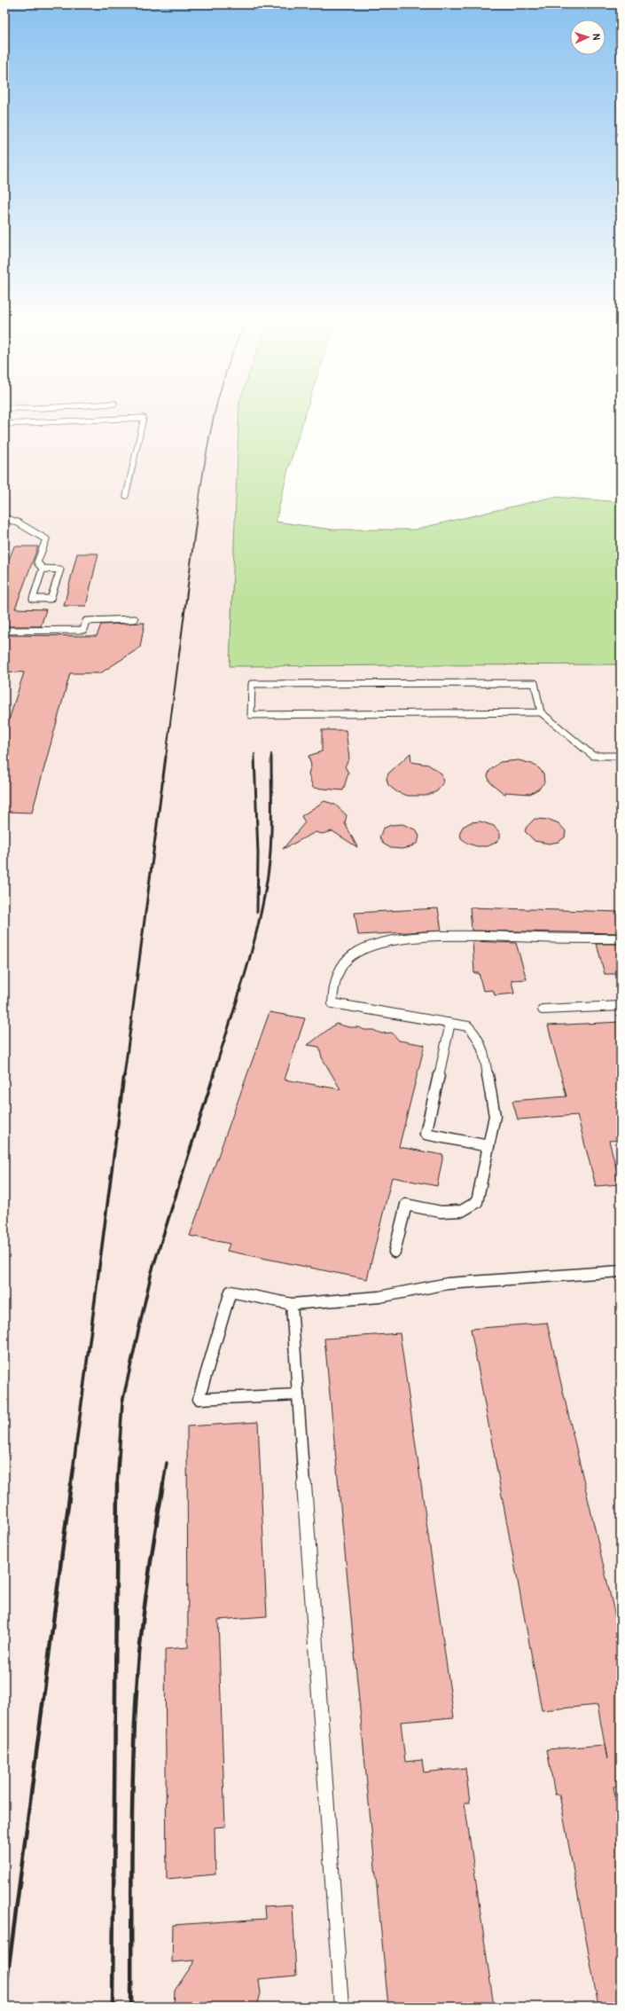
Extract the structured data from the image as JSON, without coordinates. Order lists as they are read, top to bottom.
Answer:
{
  "north": "right"
}
